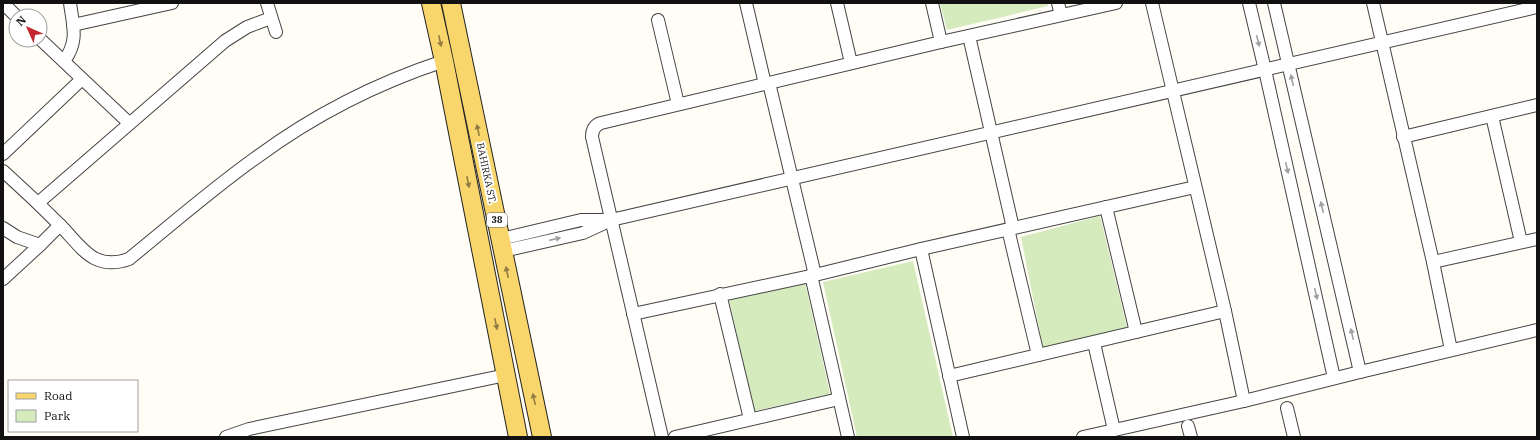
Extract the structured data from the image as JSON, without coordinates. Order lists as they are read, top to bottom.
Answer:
{
  "streets": {
    "main road": ["BAHIRKA ST.", "38"]
  },
  "legend": ["Road", "Park"],
  "north": "top left"
}
